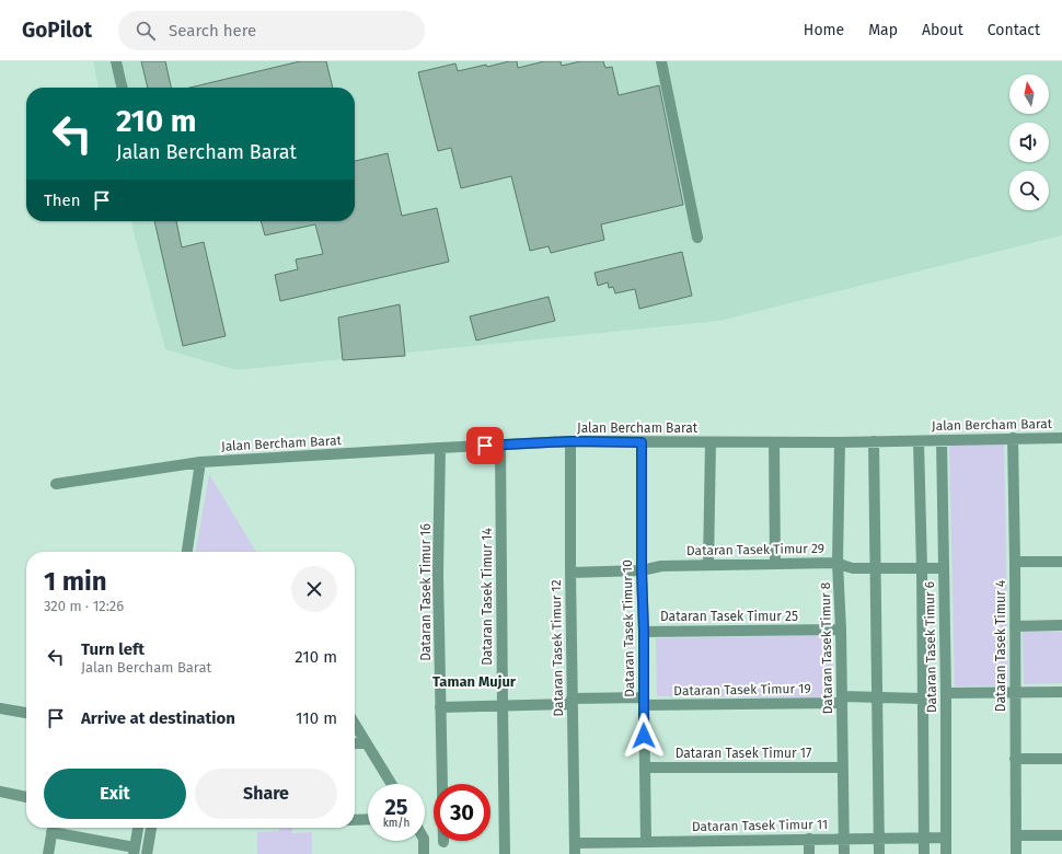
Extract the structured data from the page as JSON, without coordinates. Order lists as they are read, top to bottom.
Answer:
{
  "streets": {
    "street": [
      "Jalan Bercham Barat",
      "Dataran Tasek Timur 29",
      "Dataran Tasek Timur 16",
      "Dataran Tasek Timur 14",
      "Dataran Tasek Timur 25",
      "Dataran Tasek Timur 10",
      "Dataran Tasek Timur 4",
      "Dataran Tasek Timur 6",
      "Dataran Tasek Timur 12",
      "Dataran Tasek Timur 8",
      "Dataran Tasek Timur 19",
      "Dataran Tasek Timur 17",
      "Dataran Tasek Timur 11"
    ]
  },
  "crossings": [
    ["Jalan Bercham Barat", "Dataran Tasek Timur 16"],
    ["Jalan Bercham Barat", "Dataran Tasek Timur 14"],
    ["Jalan Bercham Barat", "Dataran Tasek Timur 10"],
    ["Jalan Bercham Barat", "Dataran Tasek Timur 4"],
    ["Jalan Bercham Barat", "Dataran Tasek Timur 6"],
    ["Jalan Bercham Barat", "Dataran Tasek Timur 12"],
    ["Jalan Bercham Barat", "Dataran Tasek Timur 8"],
    ["Dataran Tasek Timur 29", "Dataran Tasek Timur 10"],
    ["Dataran Tasek Timur 29", "Dataran Tasek Timur 6"],
    ["Dataran Tasek Timur 29", "Dataran Tasek Timur 12"],
    ["Dataran Tasek Timur 29", "Dataran Tasek Timur 8"],
    ["Dataran Tasek Timur 16", "Dataran Tasek Timur 19"],
    ["Dataran Tasek Timur 14", "Dataran Tasek Timur 19"],
    ["Dataran Tasek Timur 25", "Dataran Tasek Timur 10"],
    ["Dataran Tasek Timur 25", "Dataran Tasek Timur 8"],
    ["Dataran Tasek Timur 10", "Dataran Tasek Timur 19"],
    ["Dataran Tasek Timur 10", "Dataran Tasek Timur 17"],
    ["Dataran Tasek Timur 10", "Dataran Tasek Timur 11"],
    ["Dataran Tasek Timur 6", "Dataran Tasek Timur 19"],
    ["Dataran Tasek Timur 6", "Dataran Tasek Timur 11"],
    ["Dataran Tasek Timur 12", "Dataran Tasek Timur 19"],
    ["Dataran Tasek Timur 12", "Dataran Tasek Timur 11"],
    ["Dataran Tasek Timur 8", "Dataran Tasek Timur 19"],
    ["Dataran Tasek Timur 8", "Dataran Tasek Timur 17"],
    ["Dataran Tasek Timur 8", "Dataran Tasek Timur 11"]
  ],
  "districts": ["Taman Mujur"],
  "north": "top",
  "page": {
    "header": "GoPilot",
    "search": "Search here",
    "nav": [
      "Home",
      "Map",
      "About",
      "Contact"
    ],
    "turn": ["210 m", "Jalan Bercham Barat"],
    "then": "Then",
    "heading": ["1 min", "320 m · 12:26"],
    "list": [
      {
        "name": "Turn left",
        "note": "Jalan Bercham Barat",
        "value": "210 m"
      },
      {
        "name": "Arrive at destination",
        "value": "110 m"
      }
    ],
    "buttons": ["Exit", "Share"],
    "speed": "25 km/h",
    "limit": "30"
  }
}
